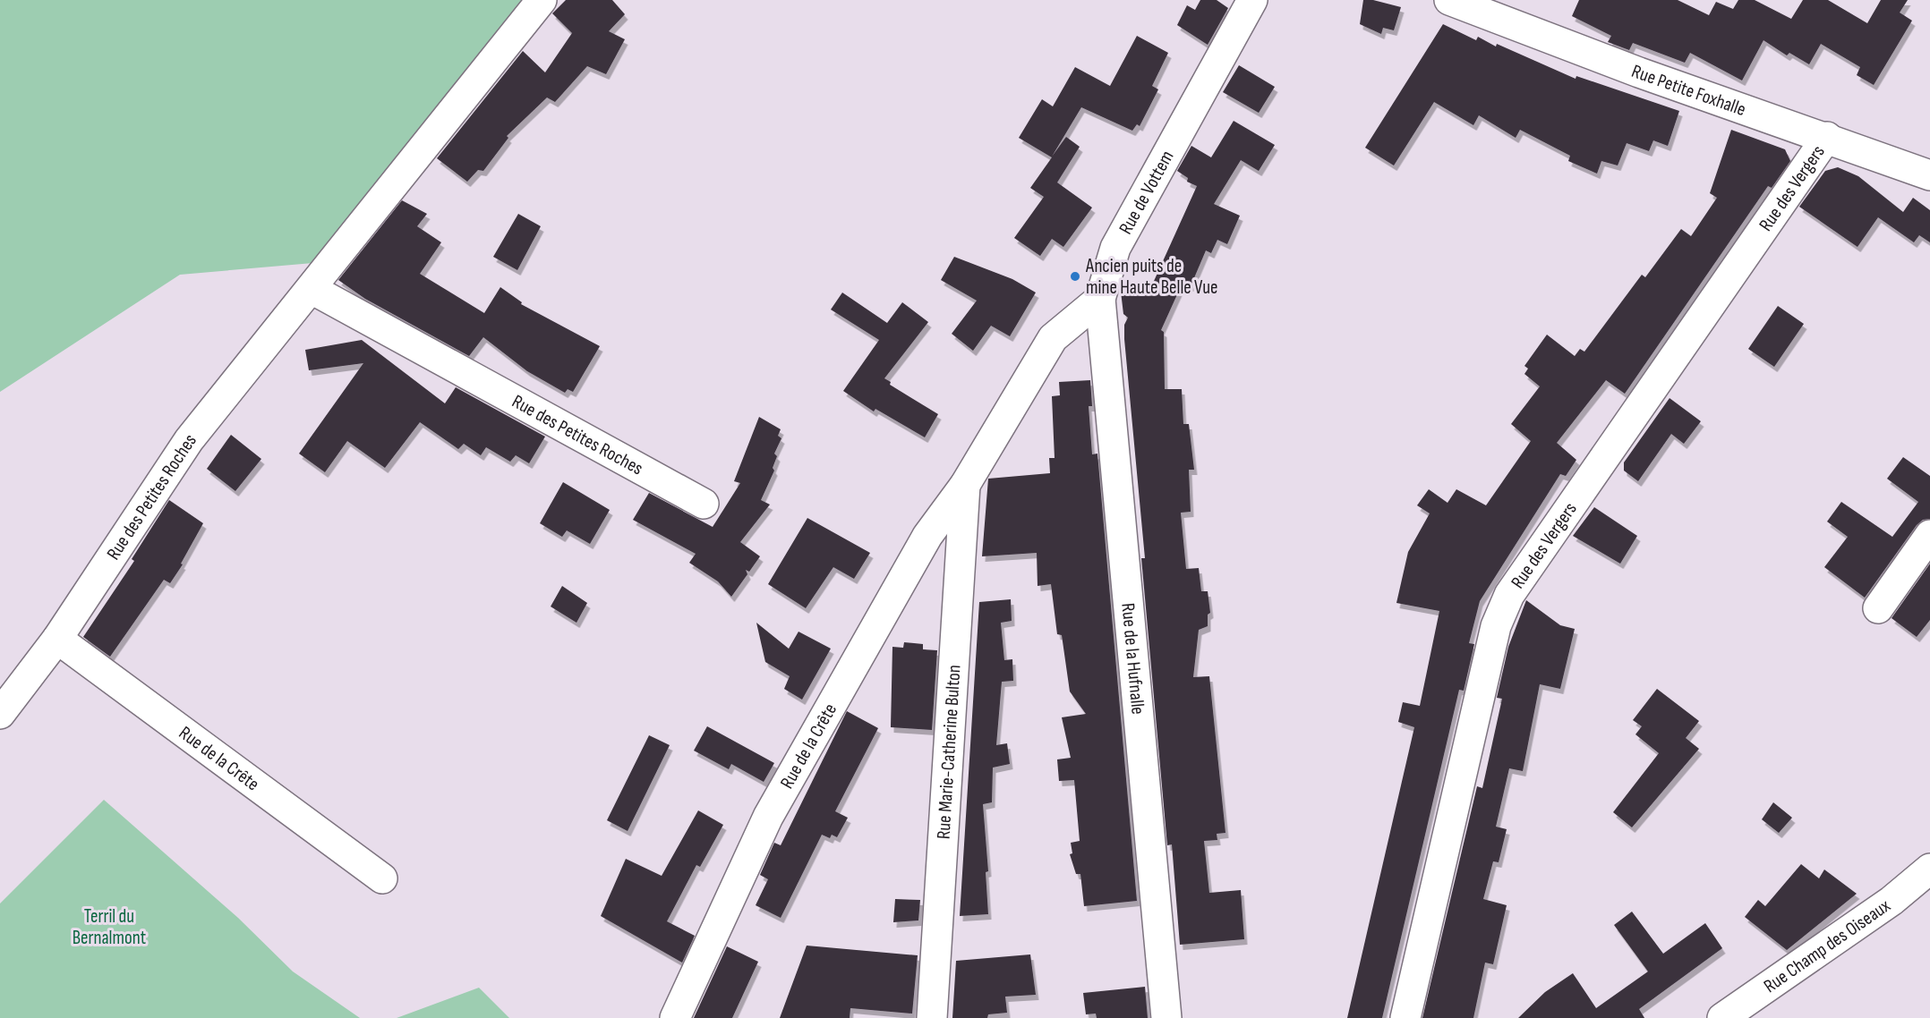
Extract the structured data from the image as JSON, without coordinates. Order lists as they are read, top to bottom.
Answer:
{
  "streets": {
    "street": [
      "Rue Petite Foxhalle",
      "Rue des Vergers",
      "Rue de Vottem",
      "Rue des Petites Roches",
      "Rue de la Hufnalle",
      "Rue de la Crête",
      "Rue Marie-Catherine Bulton",
      "Rue Champ des Oiseaux"
    ]
  },
  "crossings": [
    ["Rue Petite Foxhalle", "Rue des Vergers"],
    ["Rue de Vottem", "Rue de la Hufnalle"],
    ["Rue des Petites Roches", "Rue de la Crête"],
    ["Rue de la Crête", "Rue Marie-Catherine Bulton"]
  ],
  "parks": ["Terril du Bernalmont"],
  "places": ["Ancien puits de mine Haute Belle Vue"]
}
